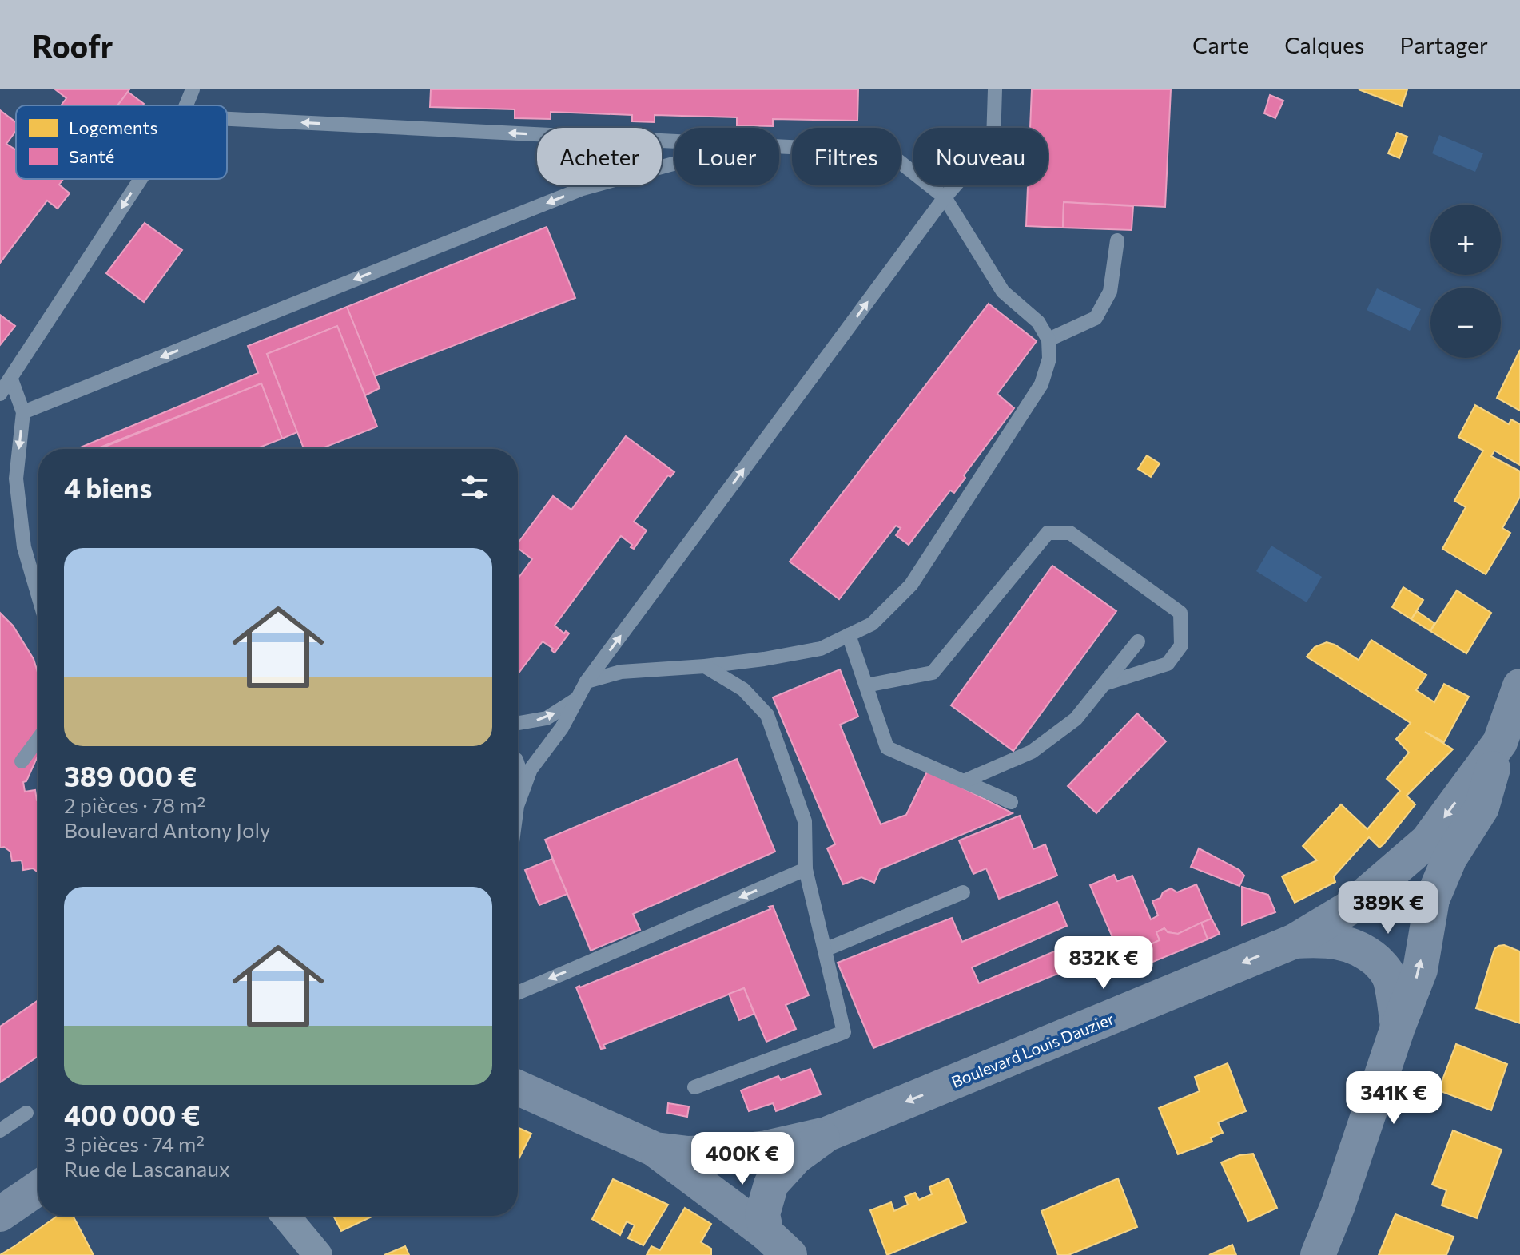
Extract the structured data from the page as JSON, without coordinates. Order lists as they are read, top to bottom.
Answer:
{
  "streets": {
    "main road": ["Boulevard Louis Dauzier"]
  },
  "one_way": ["Boulevard Louis Dauzier"],
  "legend": ["Logements", "Santé"],
  "page": {
    "header": "Roofr",
    "nav": ["Carte", "Calques", "Partager"],
    "chip": [
      "Acheter",
      "Louer",
      "Filtres",
      "Nouveau"
    ],
    "map_buttons": ["+", "−"],
    "heading": "4 biens",
    "list": [
      {
        "name": "389 000 €",
        "note": "2 pièces · 78 m² · Boulevard Antony Joly"
      },
      {
        "name": "400 000 €",
        "note": "3 pièces · 74 m² · Rue de Lascanaux"
      }
    ],
    "price": [
      "389K €",
      "832K €",
      "341K €",
      "400K €"
    ]
  }
}
